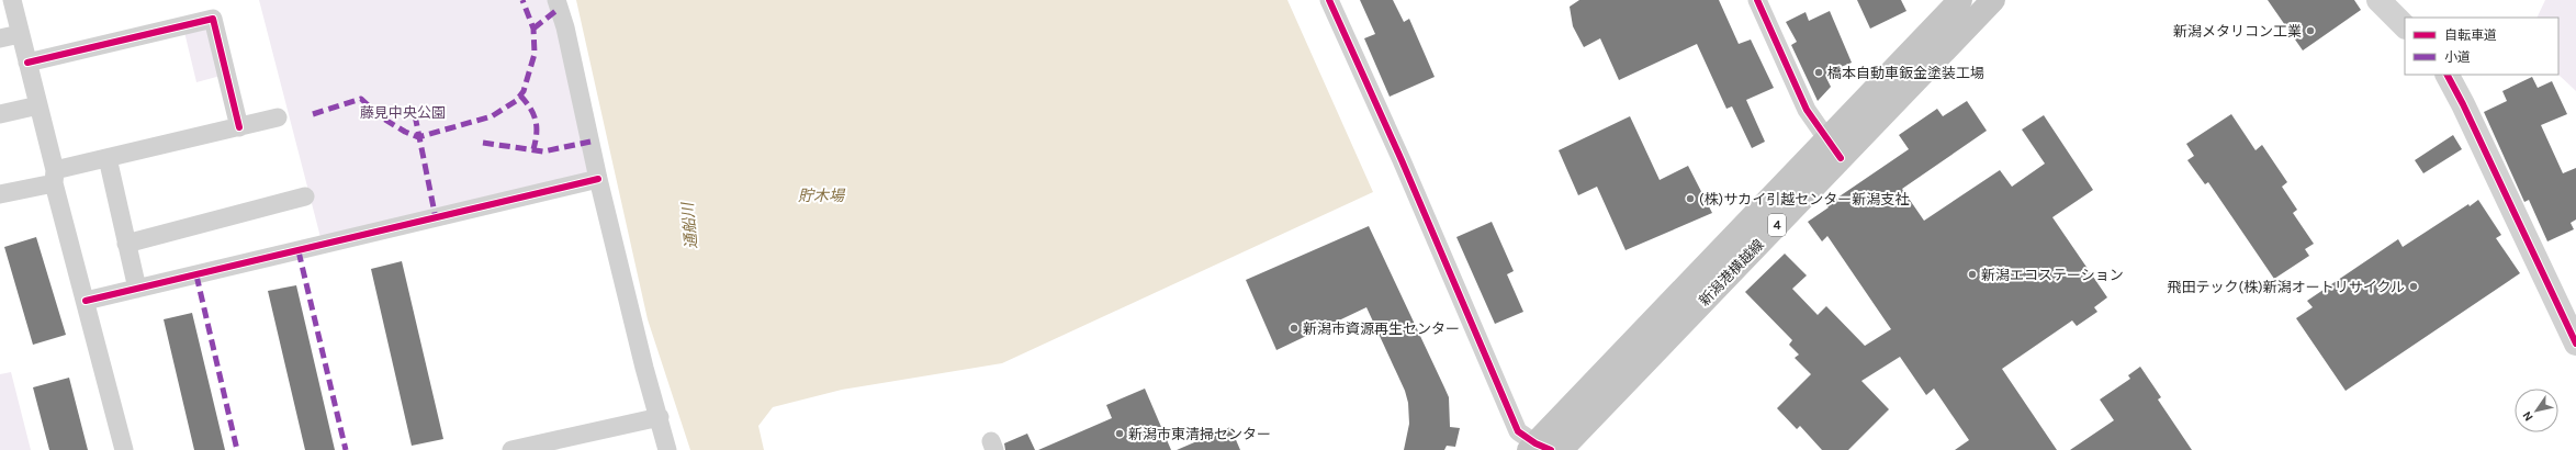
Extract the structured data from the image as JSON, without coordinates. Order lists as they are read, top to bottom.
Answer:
{
  "streets": {
    "main road": ["4", "新潟港横越線"]
  },
  "water": ["貯木場", "通船川"],
  "parks": ["藤見中央公園"],
  "places": [
    "新潟メタリコン工業",
    "橋本自動車鈑金塗装工場",
    "(株)サカイ引越センター新潟支社",
    "新潟エコステーション",
    "飛田テック(株)新潟オートリサイクル",
    "新潟市資源再生センター",
    "新潟市東清掃センター"
  ],
  "legend": ["自転車道", "小道"],
  "north": "bottom left"
}
